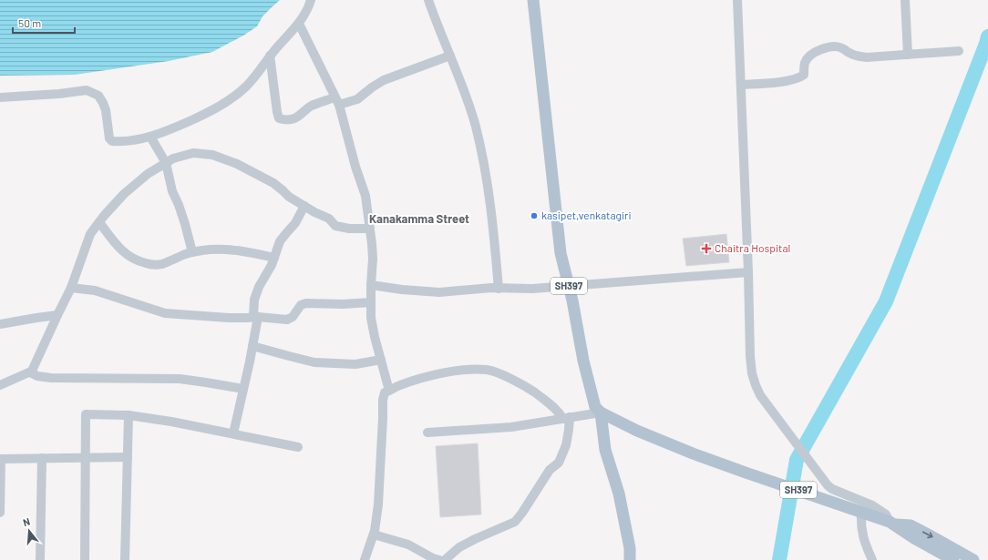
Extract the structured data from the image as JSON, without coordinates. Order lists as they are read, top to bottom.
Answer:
{
  "streets": {
    "main road": ["SH397"]
  },
  "districts": ["Kanakamma Street"],
  "places": {
    "other": ["kasipet,venkatagiri"],
    "health": ["Chaitra Hospital"]
  },
  "scale_bar": "50 m",
  "north": "top"
}
